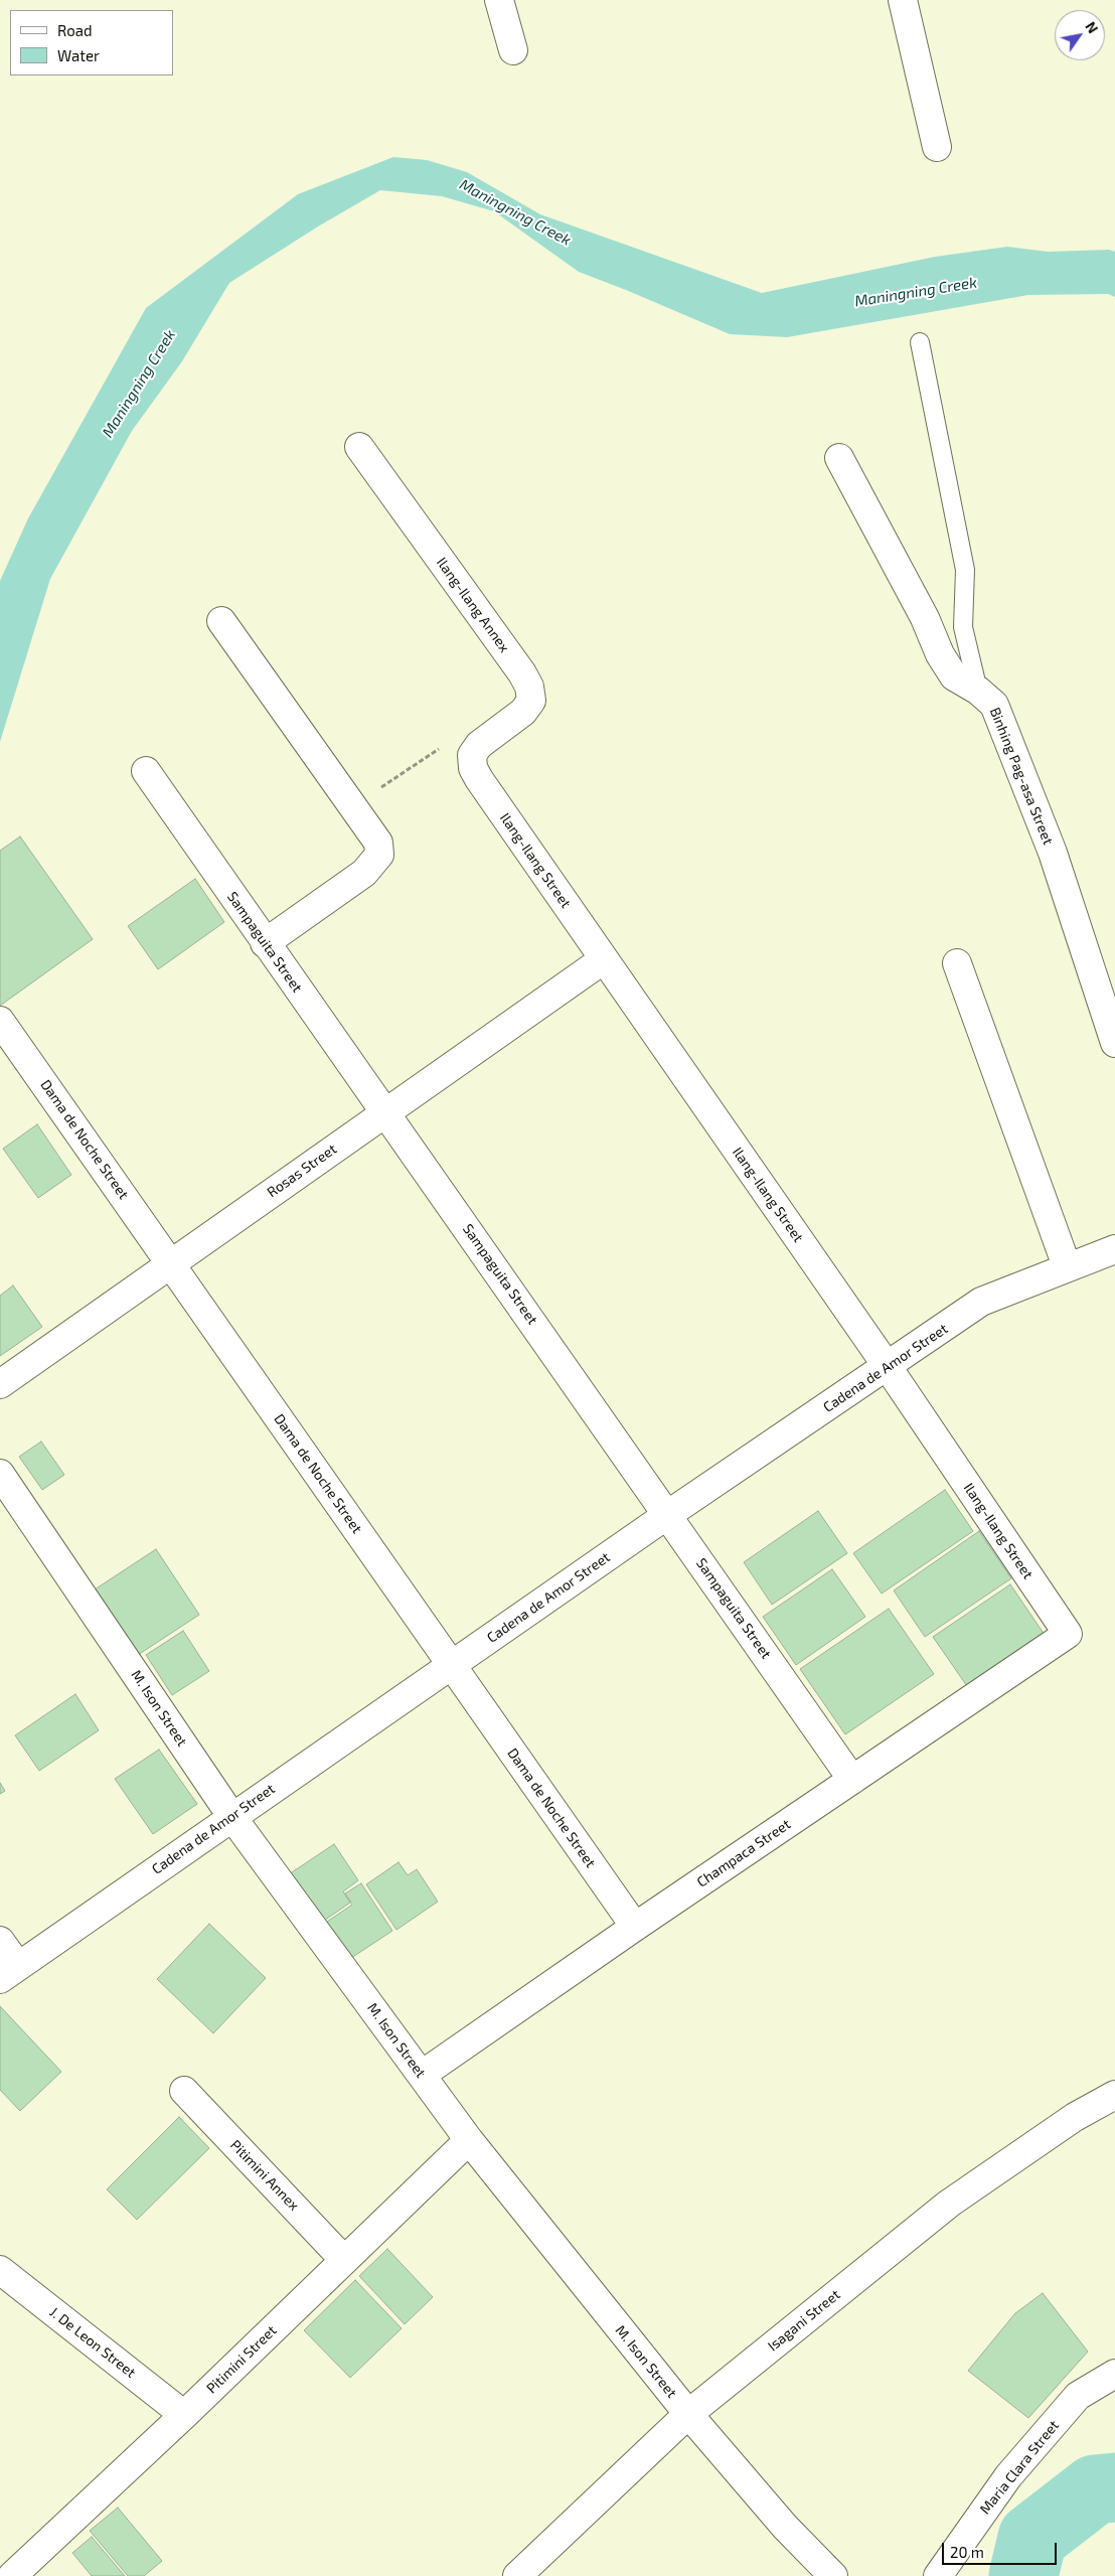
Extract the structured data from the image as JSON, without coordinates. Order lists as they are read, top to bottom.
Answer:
{
  "streets": {
    "street": [
      "Ilang-Ilang Annex",
      "Binhing Pag-asa Street",
      "Ilang-Ilang Street",
      "Sampaguita Street",
      "Dama de Noche Street",
      "Rosas Street",
      "Cadena de Amor Street",
      "M. Ison Street",
      "Champaca Street",
      "Pitimini Annex",
      "Isagani Street",
      "J. De Leon Street",
      "Pitimini Street",
      "Maria Clara Street"
    ]
  },
  "crossings": [
    ["Ilang-Ilang Annex", "Ilang-Ilang Street"],
    ["Ilang-Ilang Street", "Rosas Street"],
    ["Ilang-Ilang Street", "Cadena de Amor Street"],
    ["Ilang-Ilang Street", "Champaca Street"],
    ["Sampaguita Street", "Rosas Street"],
    ["Sampaguita Street", "Cadena de Amor Street"],
    ["Sampaguita Street", "Champaca Street"],
    ["Dama de Noche Street", "Rosas Street"],
    ["Dama de Noche Street", "Cadena de Amor Street"],
    ["Dama de Noche Street", "Champaca Street"],
    ["Cadena de Amor Street", "M. Ison Street"],
    ["M. Ison Street", "Champaca Street"],
    ["M. Ison Street", "Isagani Street"],
    ["M. Ison Street", "Pitimini Street"],
    ["Pitimini Annex", "Pitimini Street"],
    ["J. De Leon Street", "Pitimini Street"]
  ],
  "water": ["Maningning Creek"],
  "legend": ["Road", "Water"],
  "scale_bar": "20 m",
  "north": "top right"
}
